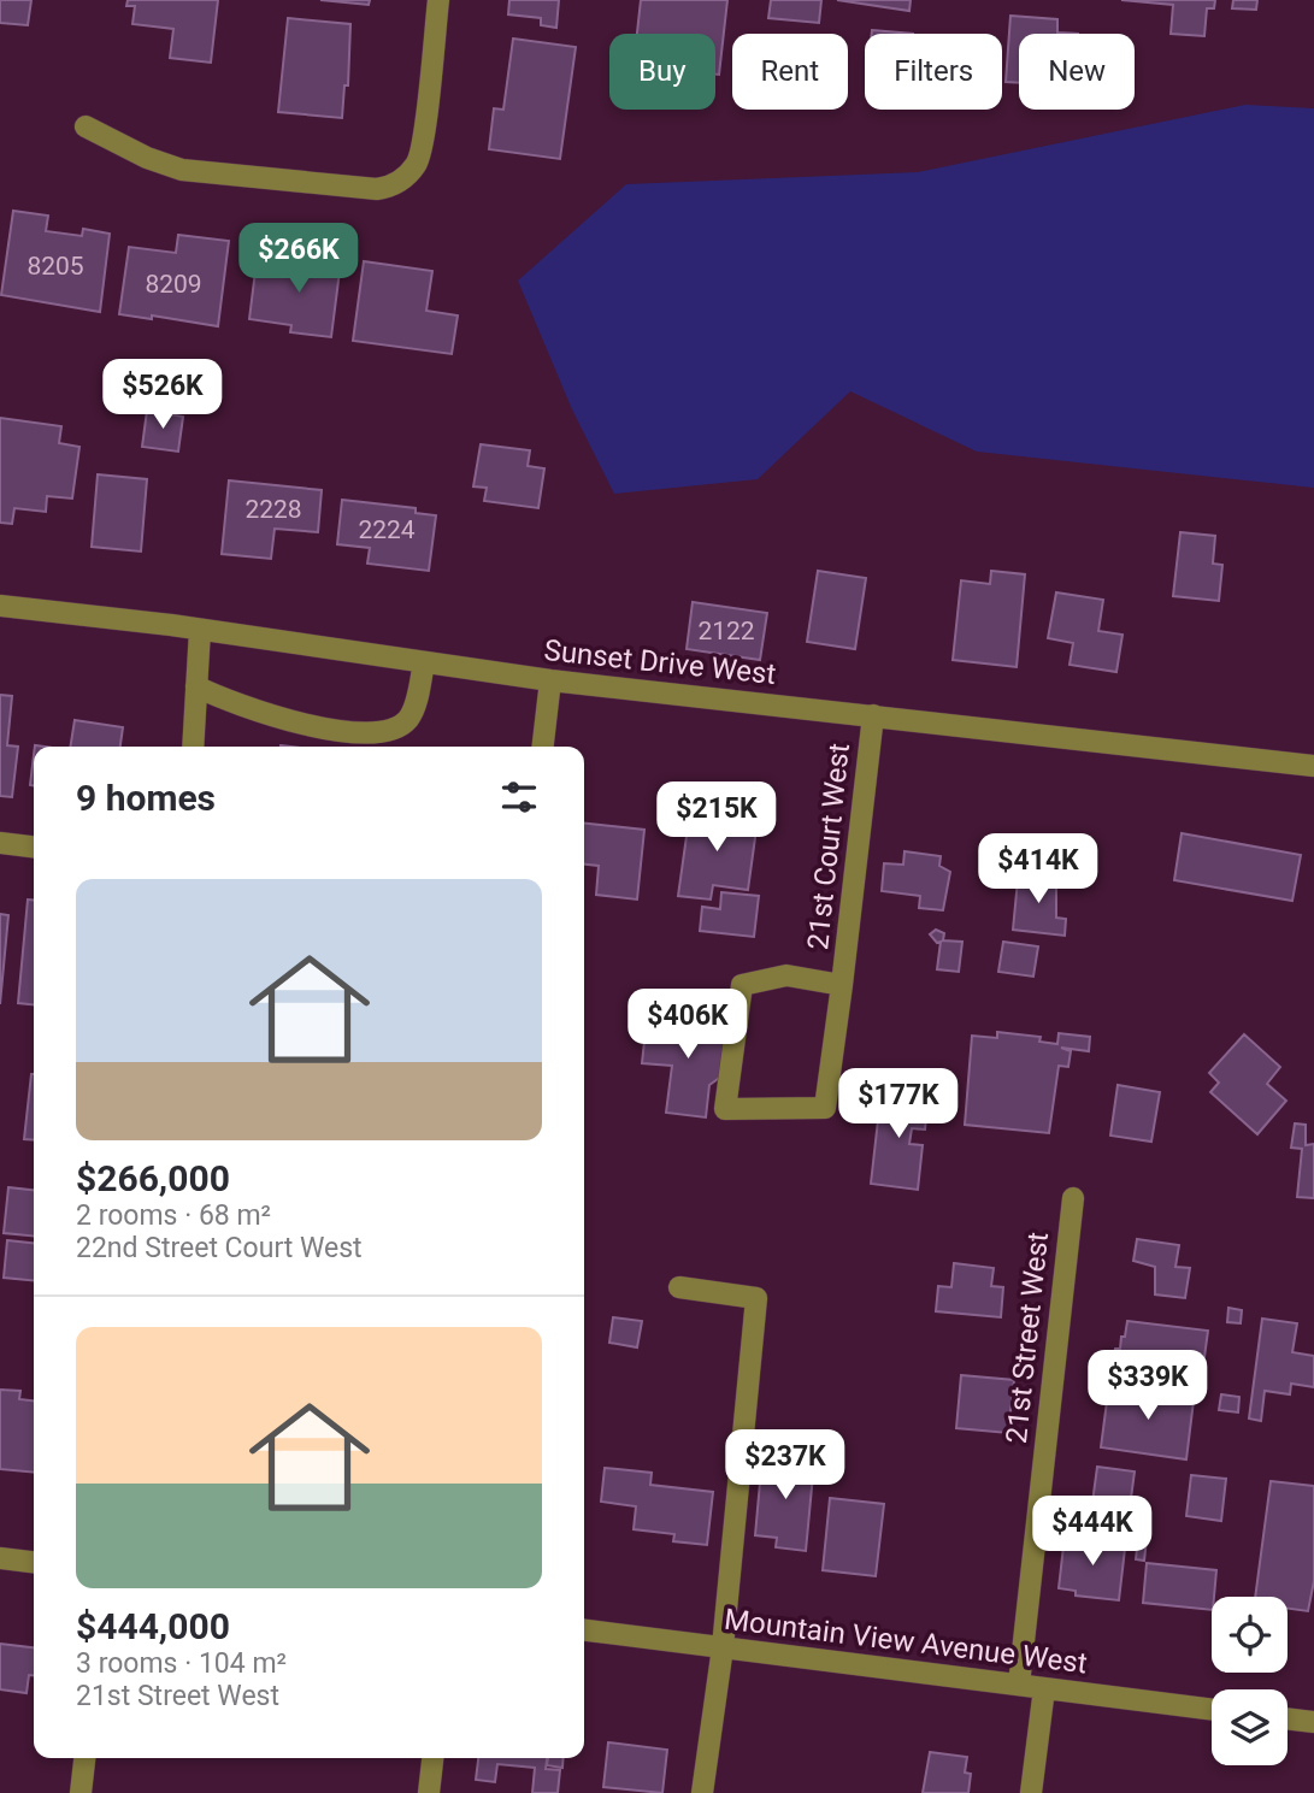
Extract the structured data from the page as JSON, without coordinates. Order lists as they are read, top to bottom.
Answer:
{
  "streets": {
    "street": [
      "Sunset Drive West",
      "21st Court West",
      "21st Street West",
      "Mountain View Avenue West"
    ]
  },
  "crossings": [
    ["Sunset Drive West", "21st Court West"],
    ["21st Street West", "Mountain View Avenue West"]
  ],
  "house_numbers": [
    "8205",
    "8209",
    "2228",
    "2224",
    "2122"
  ],
  "page": {
    "chip": [
      "Buy",
      "Rent",
      "Filters",
      "New"
    ],
    "price": [
      "$266K",
      "$526K",
      "$215K",
      "$414K",
      "$406K",
      "$177K",
      "$339K",
      "$237K",
      "$444K"
    ],
    "heading": "9 homes",
    "list": [
      {
        "name": "$266,000",
        "note": "2 rooms · 68 m² · 22nd Street Court West"
      },
      {
        "name": "$444,000",
        "note": "3 rooms · 104 m² · 21st Street West"
      }
    ]
  }
}
